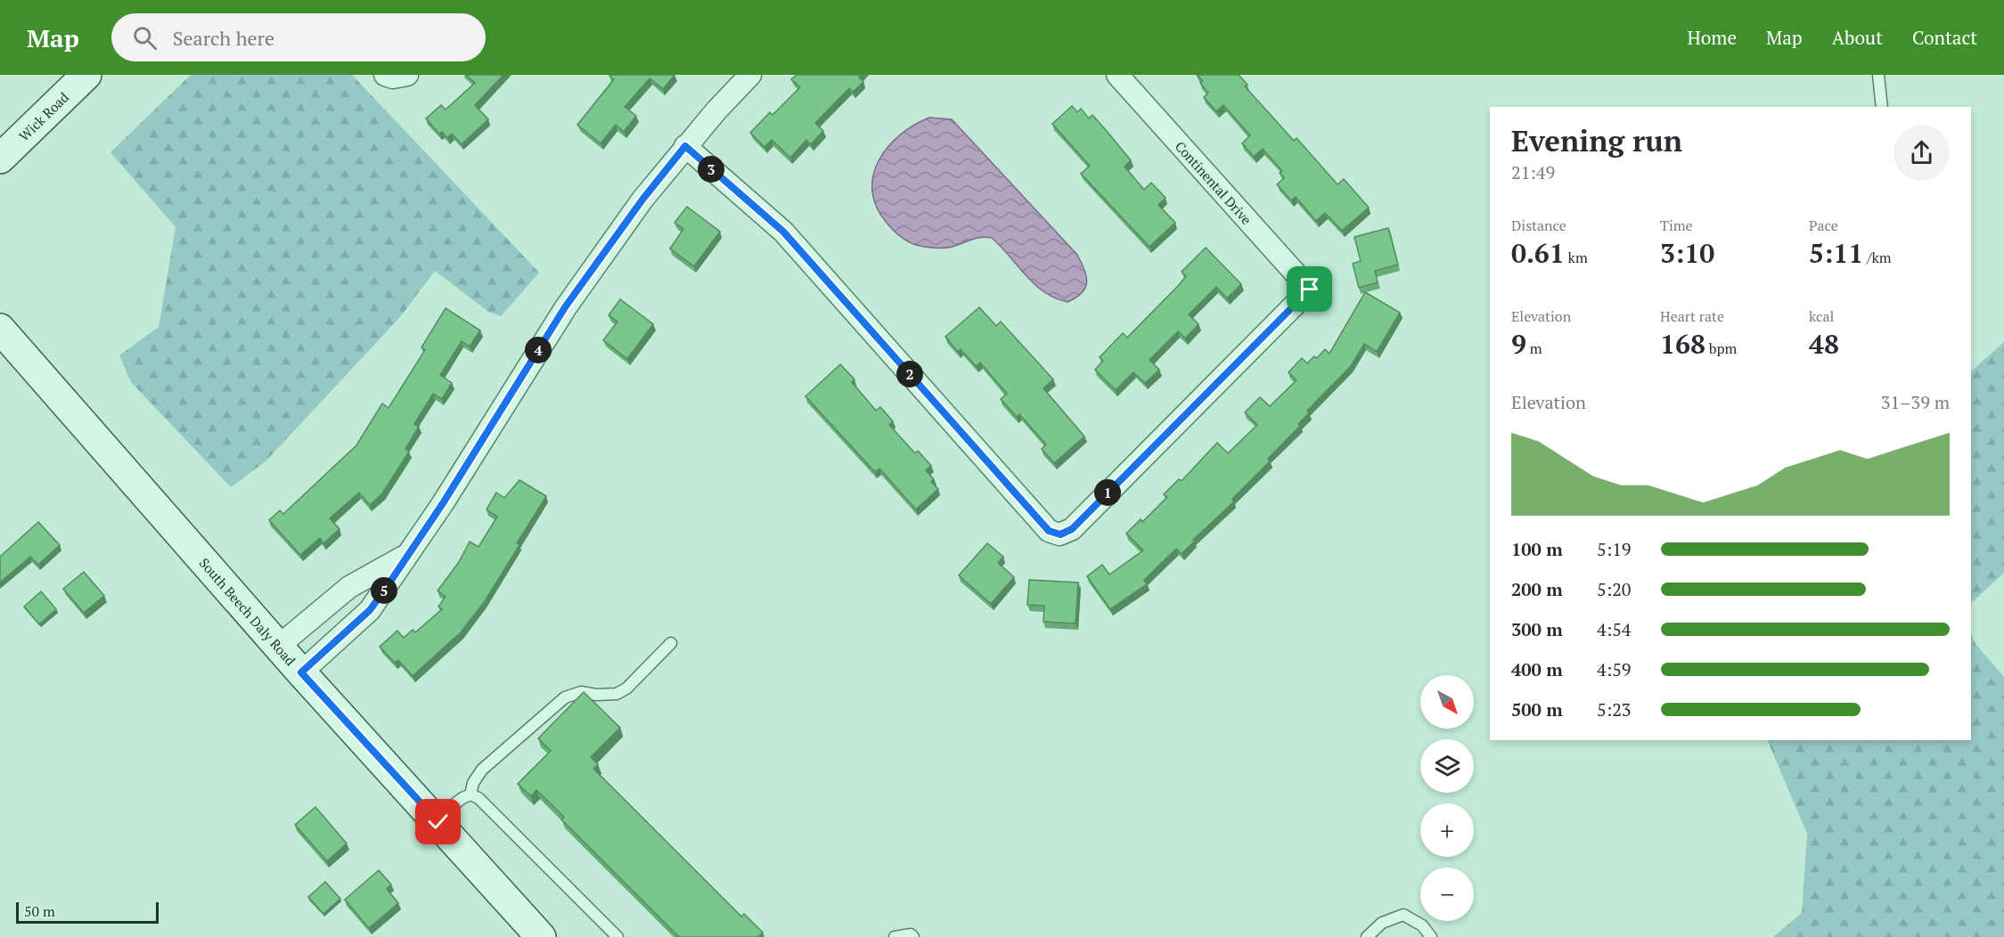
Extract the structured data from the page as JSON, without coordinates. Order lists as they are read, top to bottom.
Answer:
{
  "streets": {
    "street": ["Wick Road", "Continental Drive", "South Beech Daly Road"]
  },
  "scale_bar": "50 m",
  "north": "bottom right",
  "page": {
    "header": "Map",
    "search": "Search here",
    "nav": [
      "Home",
      "Map",
      "About",
      "Contact"
    ],
    "heading": ["Evening run", "21:49"],
    "pins": [
      "3",
      "4",
      "2",
      "1",
      "5"
    ],
    "stats": [
      ["Distance", "0.61 km"],
      ["Time", "3:10"],
      ["Pace", "5:11 /km"],
      ["Elevation", "9 m"],
      ["Heart rate", "168 bpm"],
      ["kcal", "48"]
    ],
    "chart": ["Elevation", "31–39 m"],
    "list": [
      {
        "name": "100 m",
        "note": "5:19"
      },
      {
        "name": "200 m",
        "note": "5:20"
      },
      {
        "name": "300 m",
        "note": "4:54"
      },
      {
        "name": "400 m",
        "note": "4:59"
      },
      {
        "name": "500 m",
        "note": "5:23"
      }
    ],
    "map_buttons": ["+", "−"],
    "scale": "50 m"
  }
}
